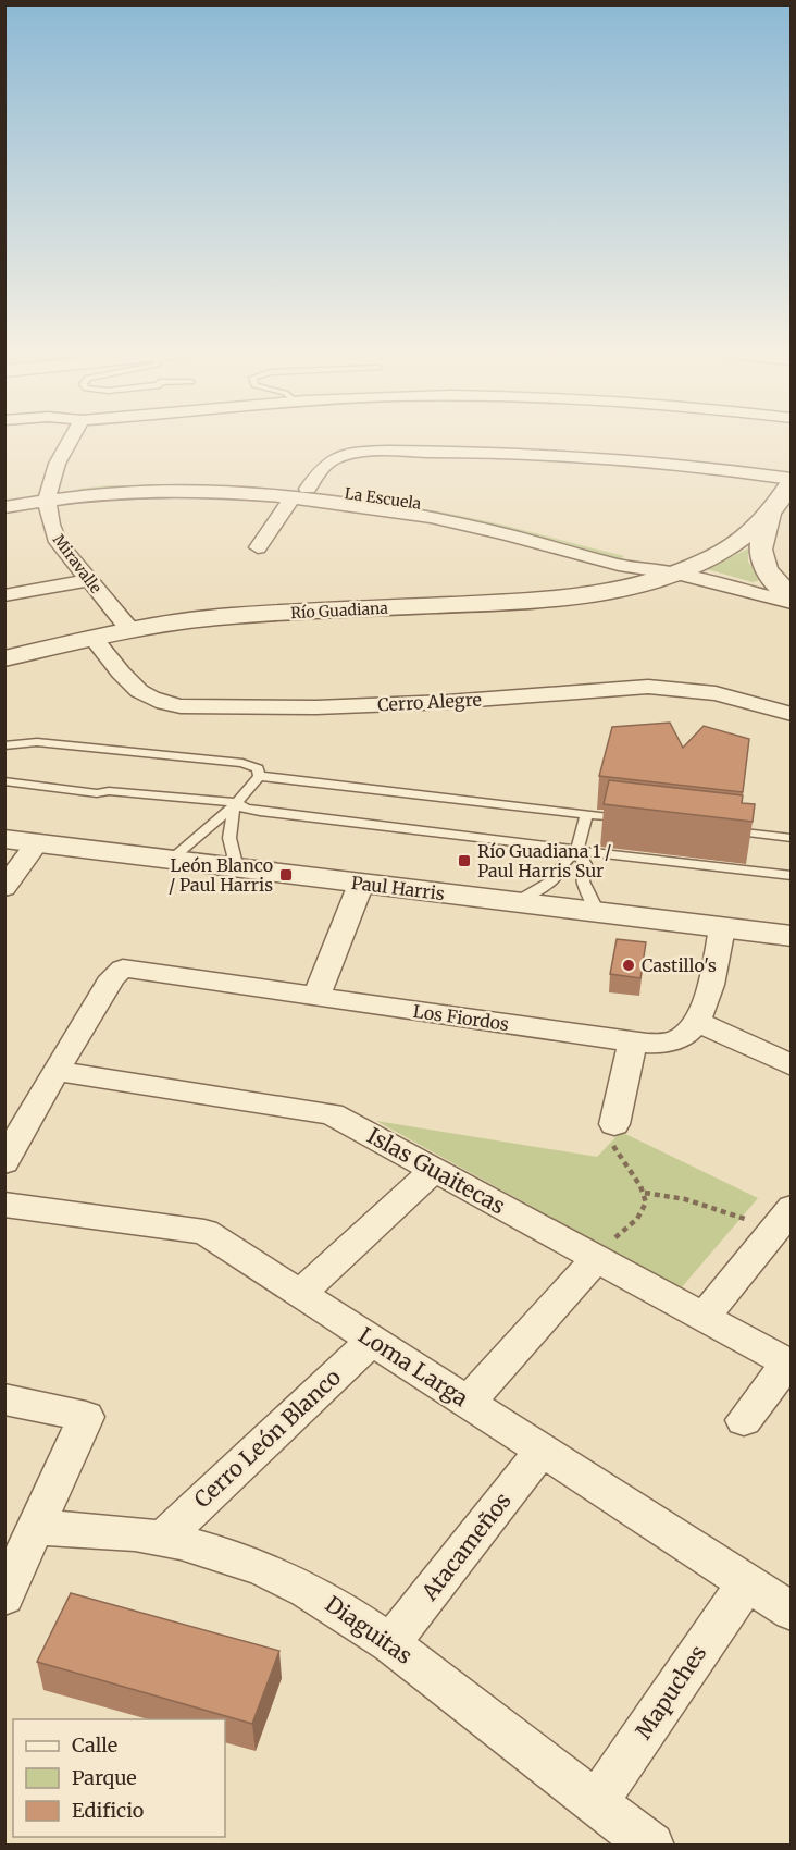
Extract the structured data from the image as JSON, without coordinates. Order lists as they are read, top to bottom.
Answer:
{
  "streets": {
    "street": [
      "La Escuela",
      "Miravalle",
      "Río Guadiana",
      "Cerro Alegre",
      "Paul Harris",
      "Los Fiordos",
      "Islas Guaitecas",
      "Loma Larga",
      "Cerro León Blanco",
      "Atacameños",
      "Diaguitas",
      "Mapuches"
    ]
  },
  "crossings": [
    ["La Escuela", "Miravalle"],
    ["La Escuela", "Río Guadiana"],
    ["Miravalle", "Río Guadiana"],
    ["Río Guadiana", "Cerro Alegre"],
    ["Los Fiordos", "Islas Guaitecas"],
    ["Loma Larga", "Cerro León Blanco"],
    ["Loma Larga", "Atacameños"],
    ["Loma Larga", "Mapuches"],
    ["Cerro León Blanco", "Diaguitas"],
    ["Atacameños", "Diaguitas"],
    ["Diaguitas", "Mapuches"]
  ],
  "places": {
    "transit": ["Río Guadiana 1 / Paul Harris Sur", "León Blanco / Paul Harris"],
    "other": ["Castillo's"]
  },
  "legend": ["Calle", "Parque", "Edificio"]
}
